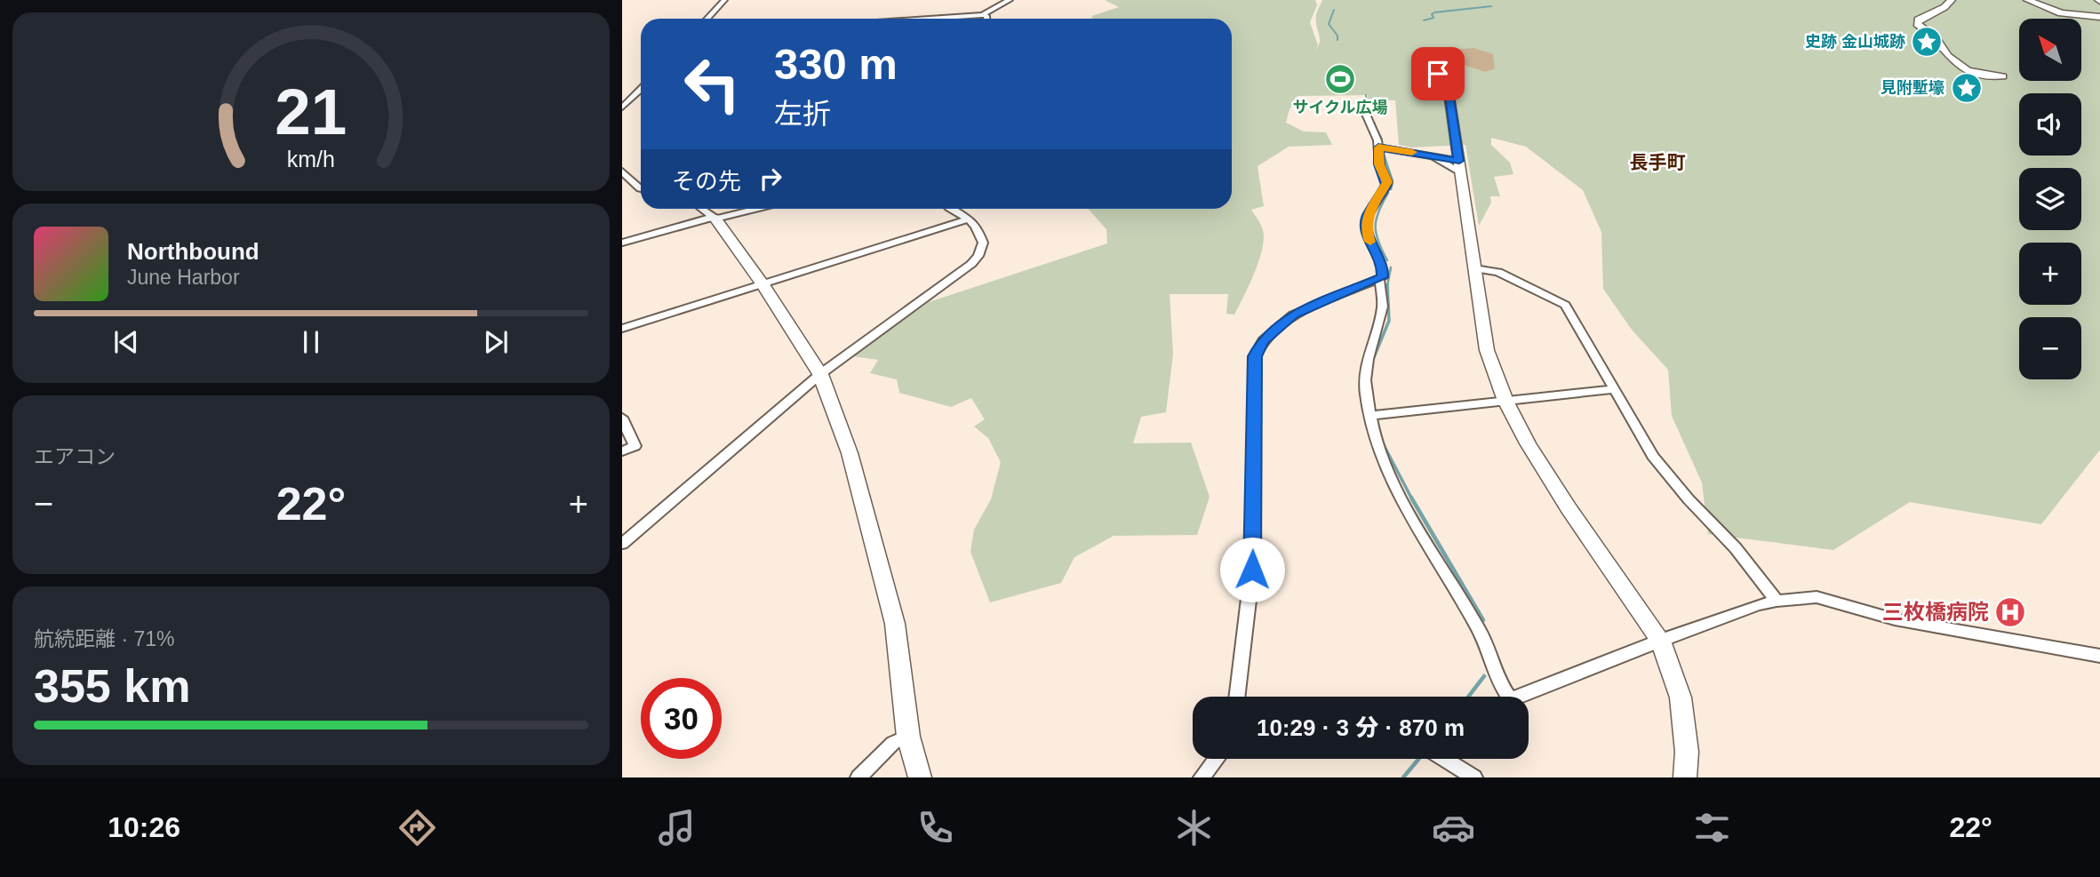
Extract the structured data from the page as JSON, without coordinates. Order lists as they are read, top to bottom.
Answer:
{
  "districts": ["長手町"],
  "places": {
    "place": ["史跡 金山城跡", "見附塹壕"],
    "sports": ["サイクル広場"],
    "hospital": ["三枚橋病院"]
  },
  "north": "top left",
  "page": {
    "map_buttons": ["+", "−"],
    "turn": ["330 m", "左折"],
    "then": "その先",
    "song": ["Northbound", "June Harbor"],
    "tile": [
      "エアコン",
      ["航続距離 · 71%", "355 km"]
    ],
    "heat": ["−", "22°", "+"],
    "limit": "30",
    "trip": "10:29 · 3 分 · 870 m",
    "tabs": ["10:26", "22°"],
    "gauge": ["21", "km/h"]
  }
}
